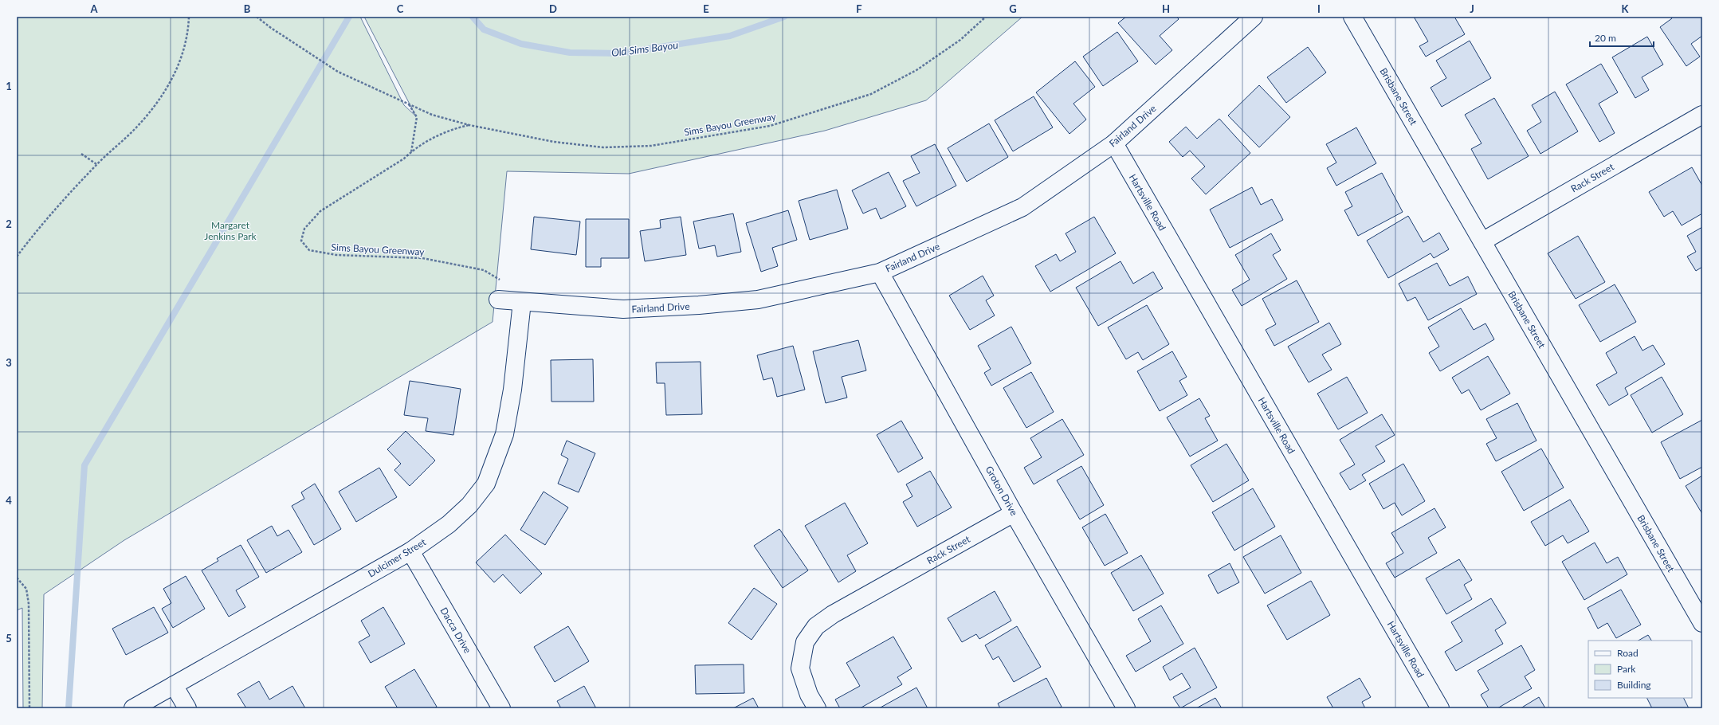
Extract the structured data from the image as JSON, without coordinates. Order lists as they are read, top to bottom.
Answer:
{
  "streets": {
    "street": [
      "Brisbane Street",
      "Fairland Drive",
      "Rack Street",
      "Hartsville Road",
      "Groton Drive",
      "Dulcimer Street",
      "Dacca Drive"
    ],
    "path": ["Sims Bayou Greenway"]
  },
  "crossings": [
    ["Brisbane Street", "Rack Street"],
    ["Fairland Drive", "Hartsville Road"],
    ["Fairland Drive", "Groton Drive"],
    ["Fairland Drive", "Dulcimer Street"],
    ["Rack Street", "Groton Drive"],
    ["Dulcimer Street", "Dacca Drive"]
  ],
  "water": ["Old Sims Bayou"],
  "parks": ["Margaret Jenkins Park"],
  "legend": ["Road", "Park", "Building"],
  "scale_bar": "20 m",
  "grid": {
    "columns": [
      "A",
      "B",
      "C",
      "D",
      "E",
      "F",
      "G",
      "H",
      "I",
      "J",
      "K"
    ],
    "rows": [
      "1",
      "2",
      "3",
      "4",
      "5"
    ]
  }
}
